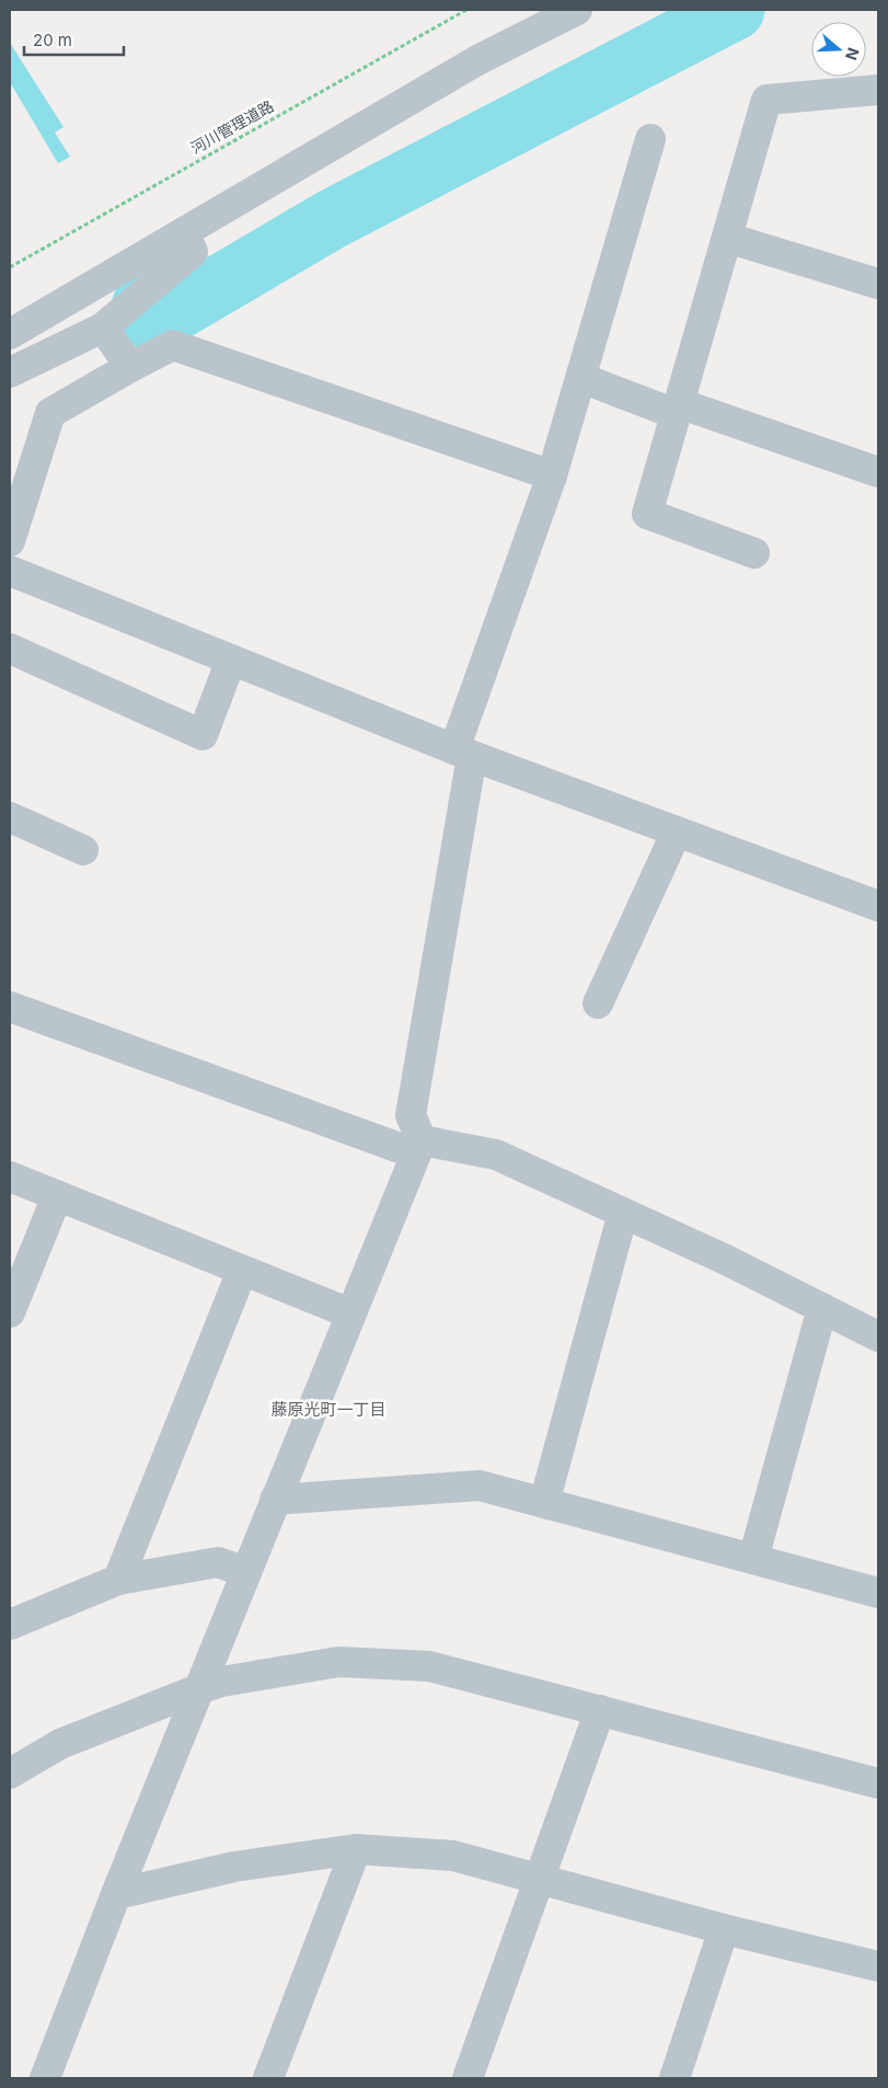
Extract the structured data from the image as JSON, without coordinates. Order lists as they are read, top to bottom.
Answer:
{
  "streets": {
    "path": ["河川管理道路"]
  },
  "districts": ["藤原光町一丁目"],
  "scale_bar": "20 m",
  "north": "right"
}
